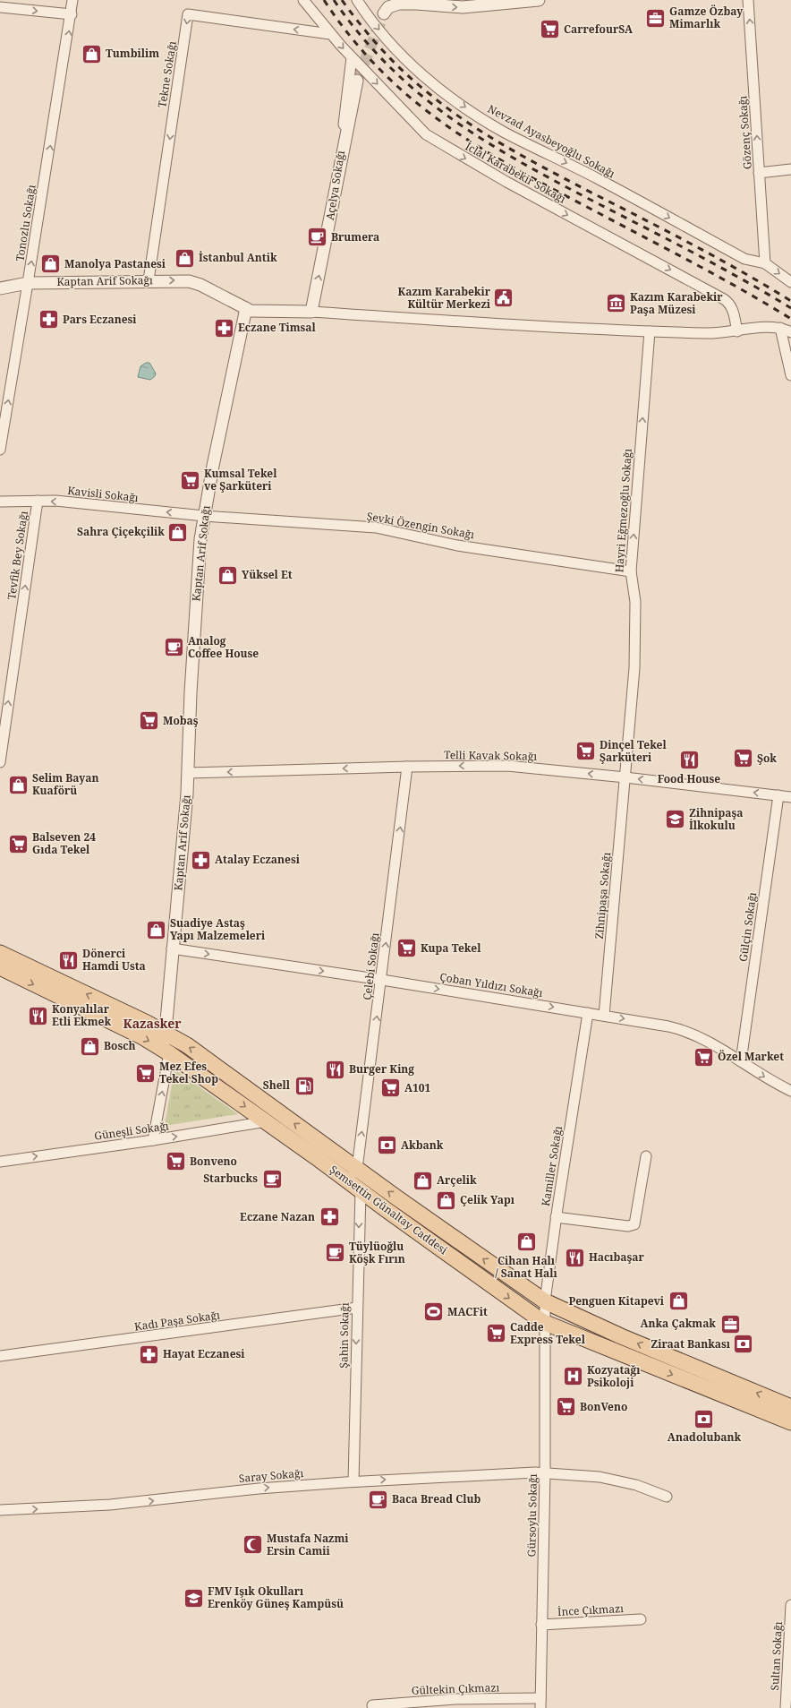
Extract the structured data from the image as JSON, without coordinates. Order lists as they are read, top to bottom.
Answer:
{
  "streets": {
    "main road": ["Şemsettin Günaltay Caddesi"],
    "street": [
      "Tekne Sokağı",
      "Gözenç Sokağı",
      "Nevzad Ayasbeyoğlu Sokağı",
      "İclal Karabekir Sokağı",
      "Açelya Sokağı",
      "Tonozlu Sokağı",
      "Kaptan Arif Sokağı",
      "Kavisli Sokağı",
      "Hayri Eğmezoğlu Sokağı",
      "Şevki Özengin Sokağı",
      "Tevfik Bey Sokağı",
      "Telli Kavak Sokağı",
      "Zihnipaşa Sokağı",
      "Gülçin Sokağı",
      "Çelebi Sokağı",
      "Çoban Yıldızı Sokağı",
      "Güneşli Sokağı",
      "Kamiller Sokağı",
      "Kadı Paşa Sokağı",
      "Şahin Sokağı",
      "Saray Sokağı",
      "Gürsoylu Sokağı",
      "İnce Çıkmazı",
      "Sultan Sokağı",
      "Gültekin Çıkmazı"
    ]
  },
  "crossings": [
    ["Tekne Sokağı", "İclal Karabekir Sokağı"],
    ["Tekne Sokağı", "Kaptan Arif Sokağı"],
    ["Gözenç Sokağı", "Nevzad Ayasbeyoğlu Sokağı"],
    ["İclal Karabekir Sokağı", "Açelya Sokağı"],
    ["Tonozlu Sokağı", "Kaptan Arif Sokağı"],
    ["Kaptan Arif Sokağı", "Kavisli Sokağı"],
    ["Kaptan Arif Sokağı", "Şevki Özengin Sokağı"],
    ["Kaptan Arif Sokağı", "Telli Kavak Sokağı"],
    ["Kaptan Arif Sokağı", "Çoban Yıldızı Sokağı"],
    ["Kaptan Arif Sokağı", "Şemsettin Günaltay Caddesi"],
    ["Kavisli Sokağı", "Şevki Özengin Sokağı"],
    ["Kavisli Sokağı", "Tevfik Bey Sokağı"],
    ["Hayri Eğmezoğlu Sokağı", "Şevki Özengin Sokağı"],
    ["Hayri Eğmezoğlu Sokağı", "Telli Kavak Sokağı"],
    ["Hayri Eğmezoğlu Sokağı", "Zihnipaşa Sokağı"],
    ["Telli Kavak Sokağı", "Zihnipaşa Sokağı"],
    ["Telli Kavak Sokağı", "Gülçin Sokağı"],
    ["Telli Kavak Sokağı", "Çelebi Sokağı"],
    ["Zihnipaşa Sokağı", "Çoban Yıldızı Sokağı"],
    ["Gülçin Sokağı", "Çoban Yıldızı Sokağı"],
    ["Çelebi Sokağı", "Çoban Yıldızı Sokağı"],
    ["Çelebi Sokağı", "Şemsettin Günaltay Caddesi"],
    ["Çoban Yıldızı Sokağı", "Kamiller Sokağı"],
    ["Güneşli Sokağı", "Şemsettin Günaltay Caddesi"],
    ["Kamiller Sokağı", "Şemsettin Günaltay Caddesi"],
    ["Kamiller Sokağı", "Gürsoylu Sokağı"],
    ["Şemsettin Günaltay Caddesi", "Şahin Sokağı"],
    ["Şemsettin Günaltay Caddesi", "Gürsoylu Sokağı"],
    ["Kadı Paşa Sokağı", "Şahin Sokağı"],
    ["Şahin Sokağı", "Saray Sokağı"],
    ["Saray Sokağı", "Gürsoylu Sokağı"],
    ["Gürsoylu Sokağı", "İnce Çıkmazı"],
    ["Gürsoylu Sokağı", "Gültekin Çıkmazı"]
  ],
  "one_way": [
    "Gözenç Sokağı",
    "Nevzad Ayasbeyoğlu Sokağı",
    "İclal Karabekir Sokağı",
    "Açelya Sokağı",
    "Tonozlu Sokağı",
    "Kavisli Sokağı",
    "Hayri Eğmezoğlu Sokağı",
    "Tevfik Bey Sokağı",
    "Telli Kavak Sokağı",
    "Çelebi Sokağı",
    "Çoban Yıldızı Sokağı",
    "Güneşli Sokağı",
    "Şahin Sokağı",
    "Saray Sokağı"
  ],
  "districts": ["Kazasker"],
  "places": {
    "office": ["Gamze Özbay Mimarlık", "Anka Çakmak"],
    "supermarket": [
      "CarrefourSA",
      "Kumsal Tekel ve Şarküteri",
      "Mobaş",
      "Dinçel Tekel Şarküteri",
      "Şok",
      "Balseven 24 Gıda Tekel",
      "Kupa Tekel",
      "Özel Market",
      "Mez Efes Tekel Shop",
      "A101",
      "Bonveno",
      "Cadde Express Tekel",
      "BonVeno"
    ],
    "shop": [
      "Tumbilim",
      "İstanbul Antik",
      "Manolya Pastanesi",
      "Sahra Çiçekçilik",
      "Yüksel Et",
      "Selim Bayan Kuaförü",
      "Suadiye Astaş Yapı Malzemeleri",
      "Bosch",
      "Arçelik",
      "Çelik Yapı",
      "Cihan Halı / Sanat Halı",
      "Penguen Kitapevi"
    ],
    "cafe": [
      "Brumera",
      "Analog Coffee House",
      "Starbucks",
      "Tüylüoğlu Köşk Fırın",
      "Baca Bread Club"
    ],
    "public building": ["Kazım Karabekir Kültür Merkezi"],
    "museum": ["Kazım Karabekir Paşa Müzesi"],
    "pharmacy": [
      "Pars Eczanesi",
      "Eczane Timsal",
      "Atalay Eczanesi",
      "Eczane Nazan",
      "Hayat Eczanesi"
    ],
    "restaurant": [
      "Food House",
      "Dönerci Hamdi Usta",
      "Konyalılar Etli Ekmek",
      "Burger King",
      "Hacıbaşar"
    ],
    "school or university": ["Zihnipaşa İlkokulu", "FMV Işık Okulları Erenköy Güneş Kampüsü"],
    "fuel station": ["Shell"],
    "bank": ["Akbank", "Ziraat Bankası", "Anadolubank"],
    "sports": ["MACFit"],
    "hospital": ["Kozyatağı Psikoloji"],
    "mosque": ["Mustafa Nazmi Ersin Camii"]
  }
}
